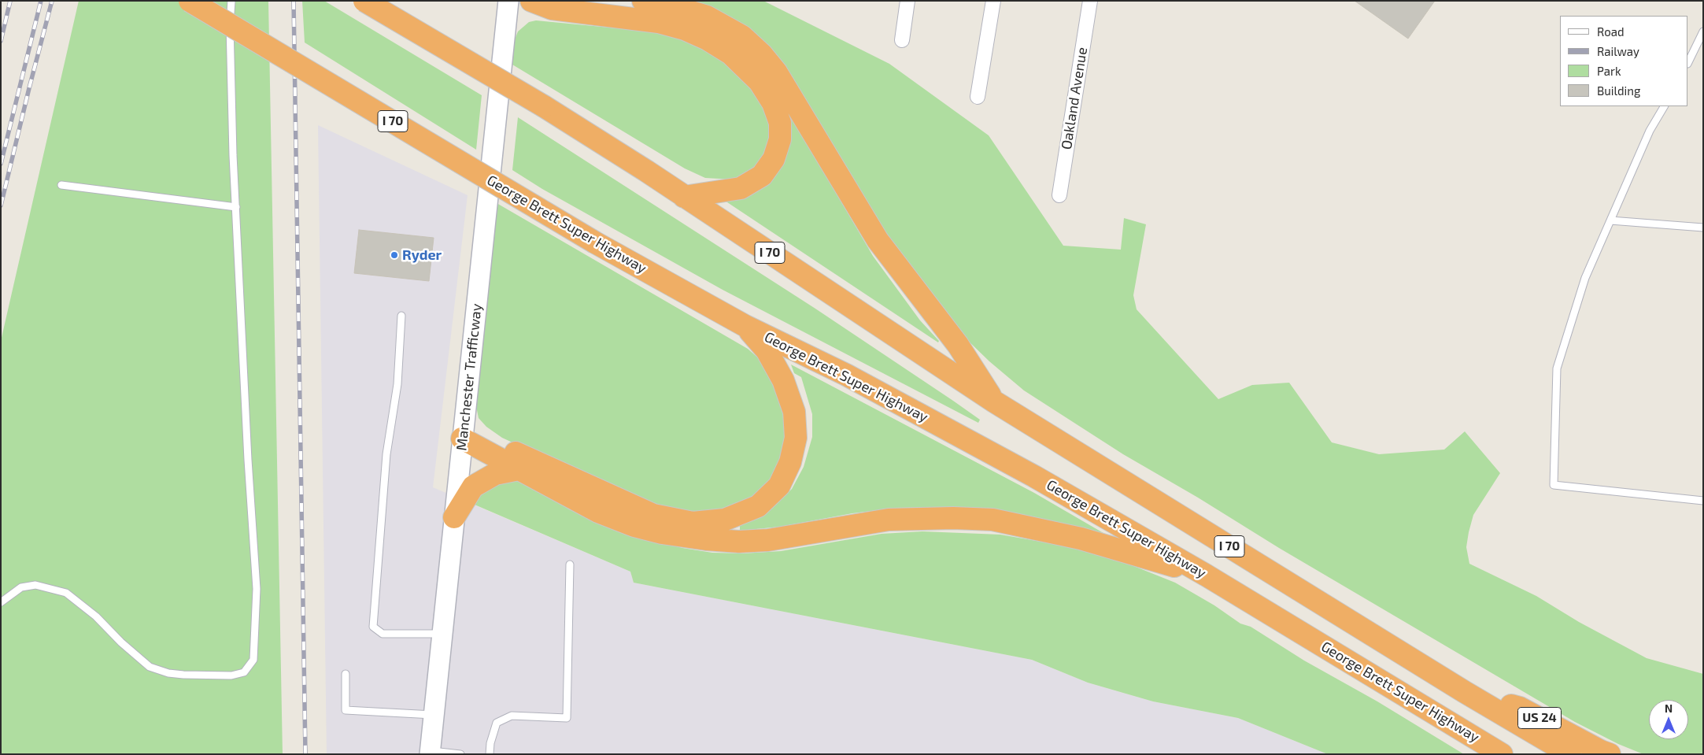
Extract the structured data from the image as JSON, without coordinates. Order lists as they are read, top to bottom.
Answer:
{
  "streets": {
    "highway": ["I 70", "George Brett Super Highway", "US 24"],
    "main road": ["Manchester Trafficway"],
    "street": ["Oakland Avenue"]
  },
  "crossings": [
    ["I 70", "US 24"]
  ],
  "places": ["Ryder"],
  "legend": [
    "Road",
    "Railway",
    "Park",
    "Building"
  ],
  "north": "top"
}
